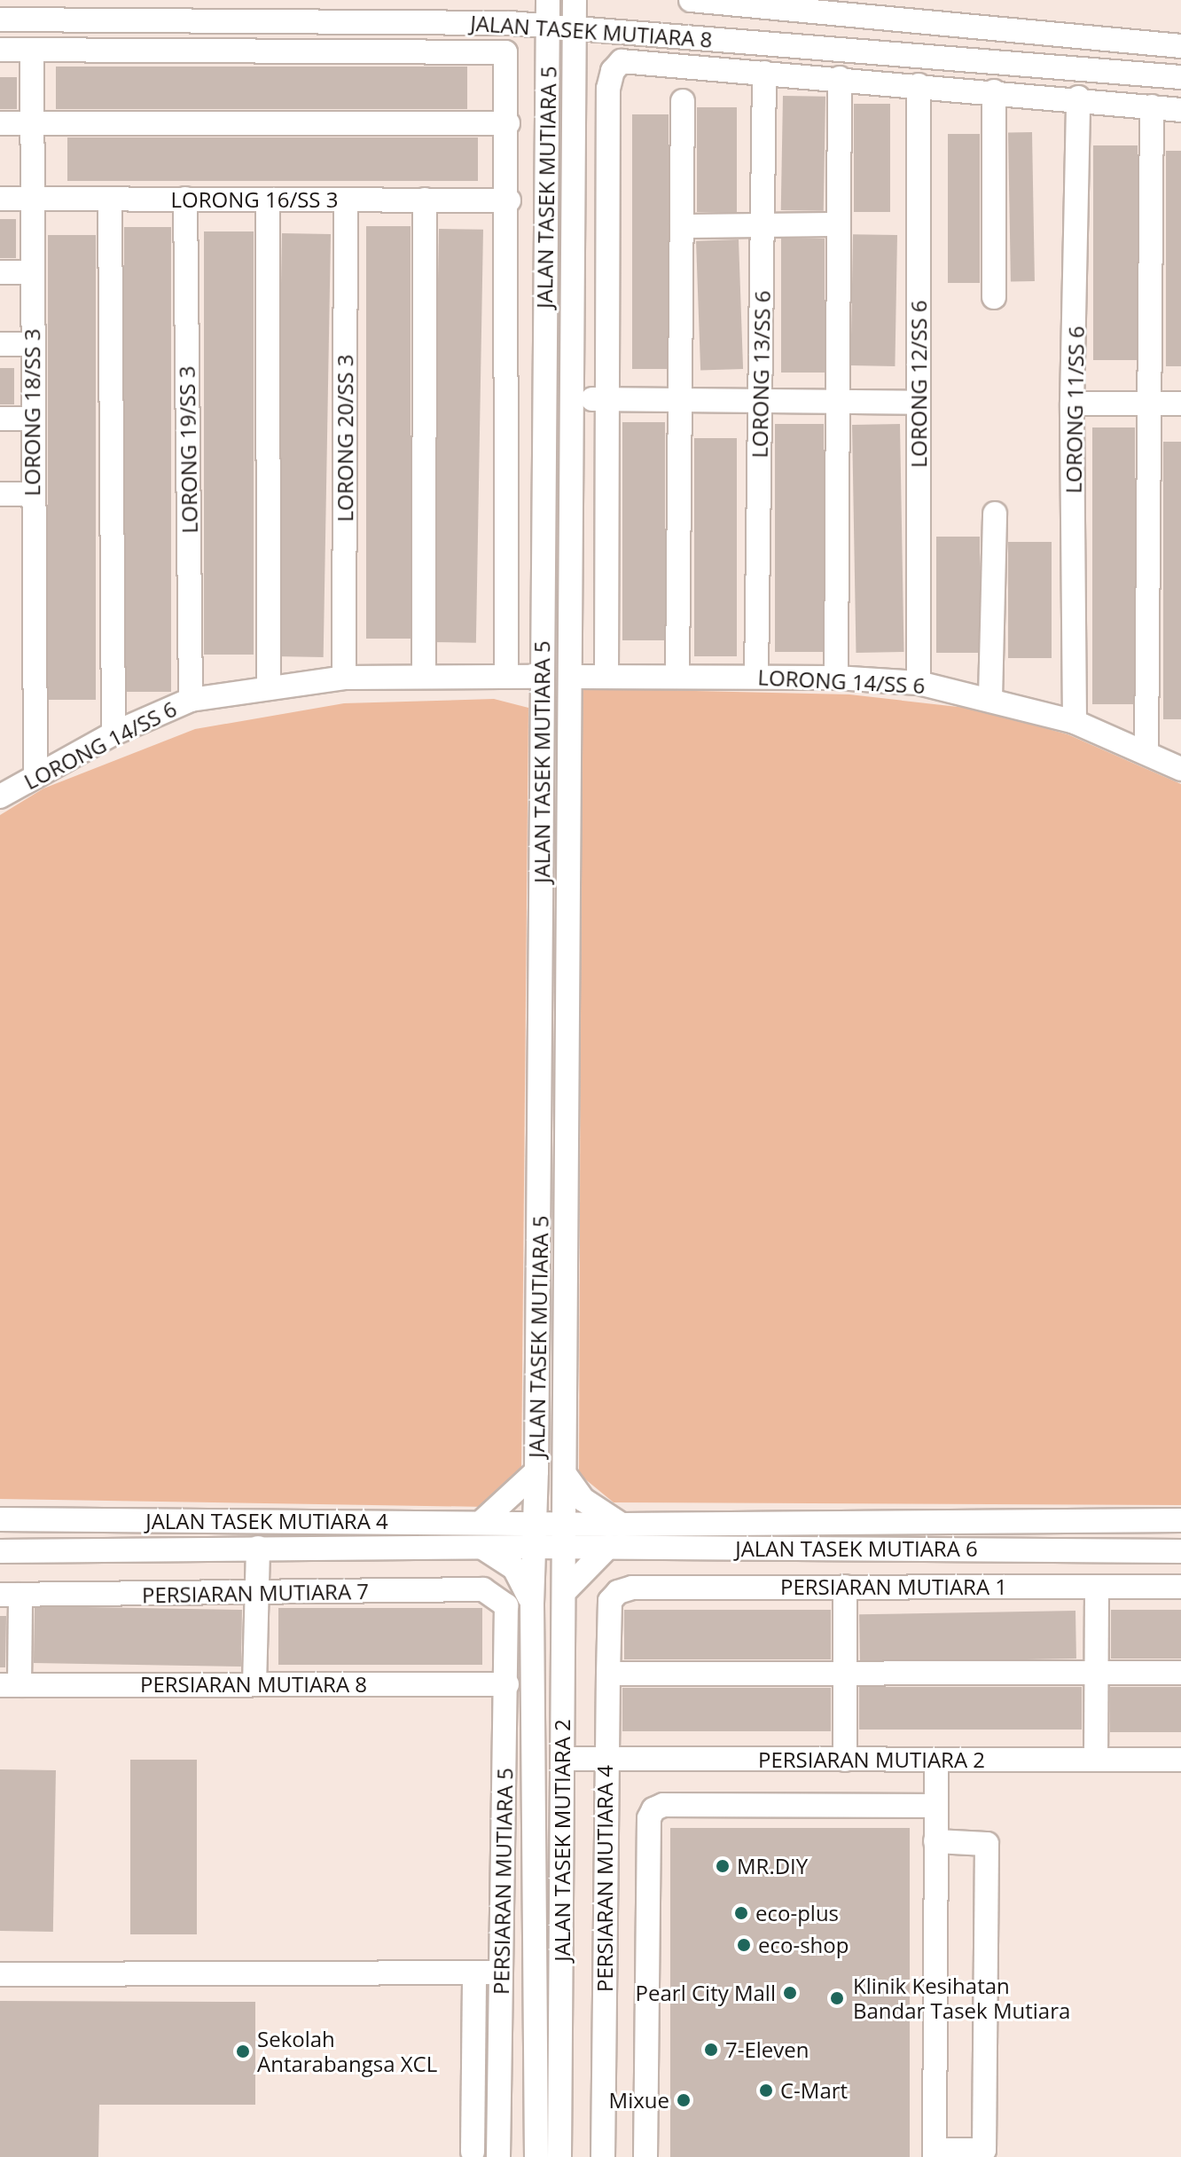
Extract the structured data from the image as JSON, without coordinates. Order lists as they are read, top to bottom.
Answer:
{
  "streets": {
    "street": [
      "JALAN TASEK MUTIARA 8",
      "JALAN TASEK MUTIARA 5",
      "LORONG 16/SS 3",
      "LORONG 13/SS 6",
      "LORONG 12/SS 6",
      "LORONG 11/SS 6",
      "LORONG 18/SS 3",
      "LORONG 20/SS 3",
      "LORONG 19/SS 3",
      "LORONG 14/SS 6",
      "JALAN TASEK MUTIARA 4",
      "JALAN TASEK MUTIARA 6",
      "PERSIARAN MUTIARA 1",
      "PERSIARAN MUTIARA 7",
      "PERSIARAN MUTIARA 8",
      "PERSIARAN MUTIARA 2",
      "JALAN TASEK MUTIARA 2",
      "PERSIARAN MUTIARA 4",
      "PERSIARAN MUTIARA 5"
    ]
  },
  "crossings": [
    ["JALAN TASEK MUTIARA 8", "JALAN TASEK MUTIARA 5"],
    ["JALAN TASEK MUTIARA 5", "LORONG 16/SS 3"],
    ["JALAN TASEK MUTIARA 5", "LORONG 13/SS 6"],
    ["JALAN TASEK MUTIARA 5", "LORONG 18/SS 3"],
    ["JALAN TASEK MUTIARA 5", "LORONG 14/SS 6"],
    ["JALAN TASEK MUTIARA 5", "JALAN TASEK MUTIARA 4"],
    ["JALAN TASEK MUTIARA 5", "JALAN TASEK MUTIARA 6"],
    ["JALAN TASEK MUTIARA 5", "JALAN TASEK MUTIARA 2"],
    ["LORONG 16/SS 3", "LORONG 18/SS 3"],
    ["LORONG 16/SS 3", "LORONG 20/SS 3"],
    ["LORONG 16/SS 3", "LORONG 19/SS 3"],
    ["LORONG 13/SS 6", "LORONG 14/SS 6"],
    ["LORONG 12/SS 6", "LORONG 14/SS 6"],
    ["LORONG 11/SS 6", "LORONG 14/SS 6"],
    ["LORONG 18/SS 3", "LORONG 14/SS 6"],
    ["LORONG 20/SS 3", "LORONG 14/SS 6"],
    ["LORONG 19/SS 3", "LORONG 14/SS 6"],
    ["JALAN TASEK MUTIARA 4", "JALAN TASEK MUTIARA 6"],
    ["JALAN TASEK MUTIARA 4", "JALAN TASEK MUTIARA 2"],
    ["JALAN TASEK MUTIARA 6", "JALAN TASEK MUTIARA 2"],
    ["PERSIARAN MUTIARA 1", "PERSIARAN MUTIARA 4"],
    ["PERSIARAN MUTIARA 7", "PERSIARAN MUTIARA 5"],
    ["PERSIARAN MUTIARA 8", "PERSIARAN MUTIARA 5"],
    ["PERSIARAN MUTIARA 2", "JALAN TASEK MUTIARA 2"],
    ["PERSIARAN MUTIARA 2", "PERSIARAN MUTIARA 4"]
  ],
  "places": [
    "MR.DIY",
    "eco-plus",
    "eco-shop",
    "Pearl City Mall",
    "Klinik Kesihatan Bandar Tasek Mutiara",
    "7-Eleven",
    "Sekolah Antarabangsa XCL",
    "C-Mart",
    "Mixue"
  ]
}
